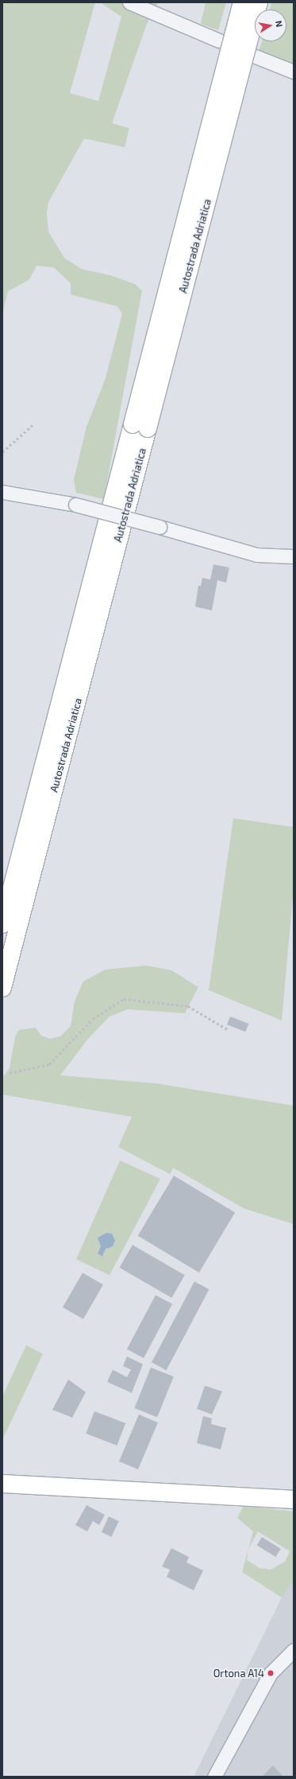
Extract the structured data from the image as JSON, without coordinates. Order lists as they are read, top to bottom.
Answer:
{
  "streets": {
    "main road": ["Autostrada Adriatica"]
  },
  "places": ["Ortona A14"],
  "north": "right"
}
